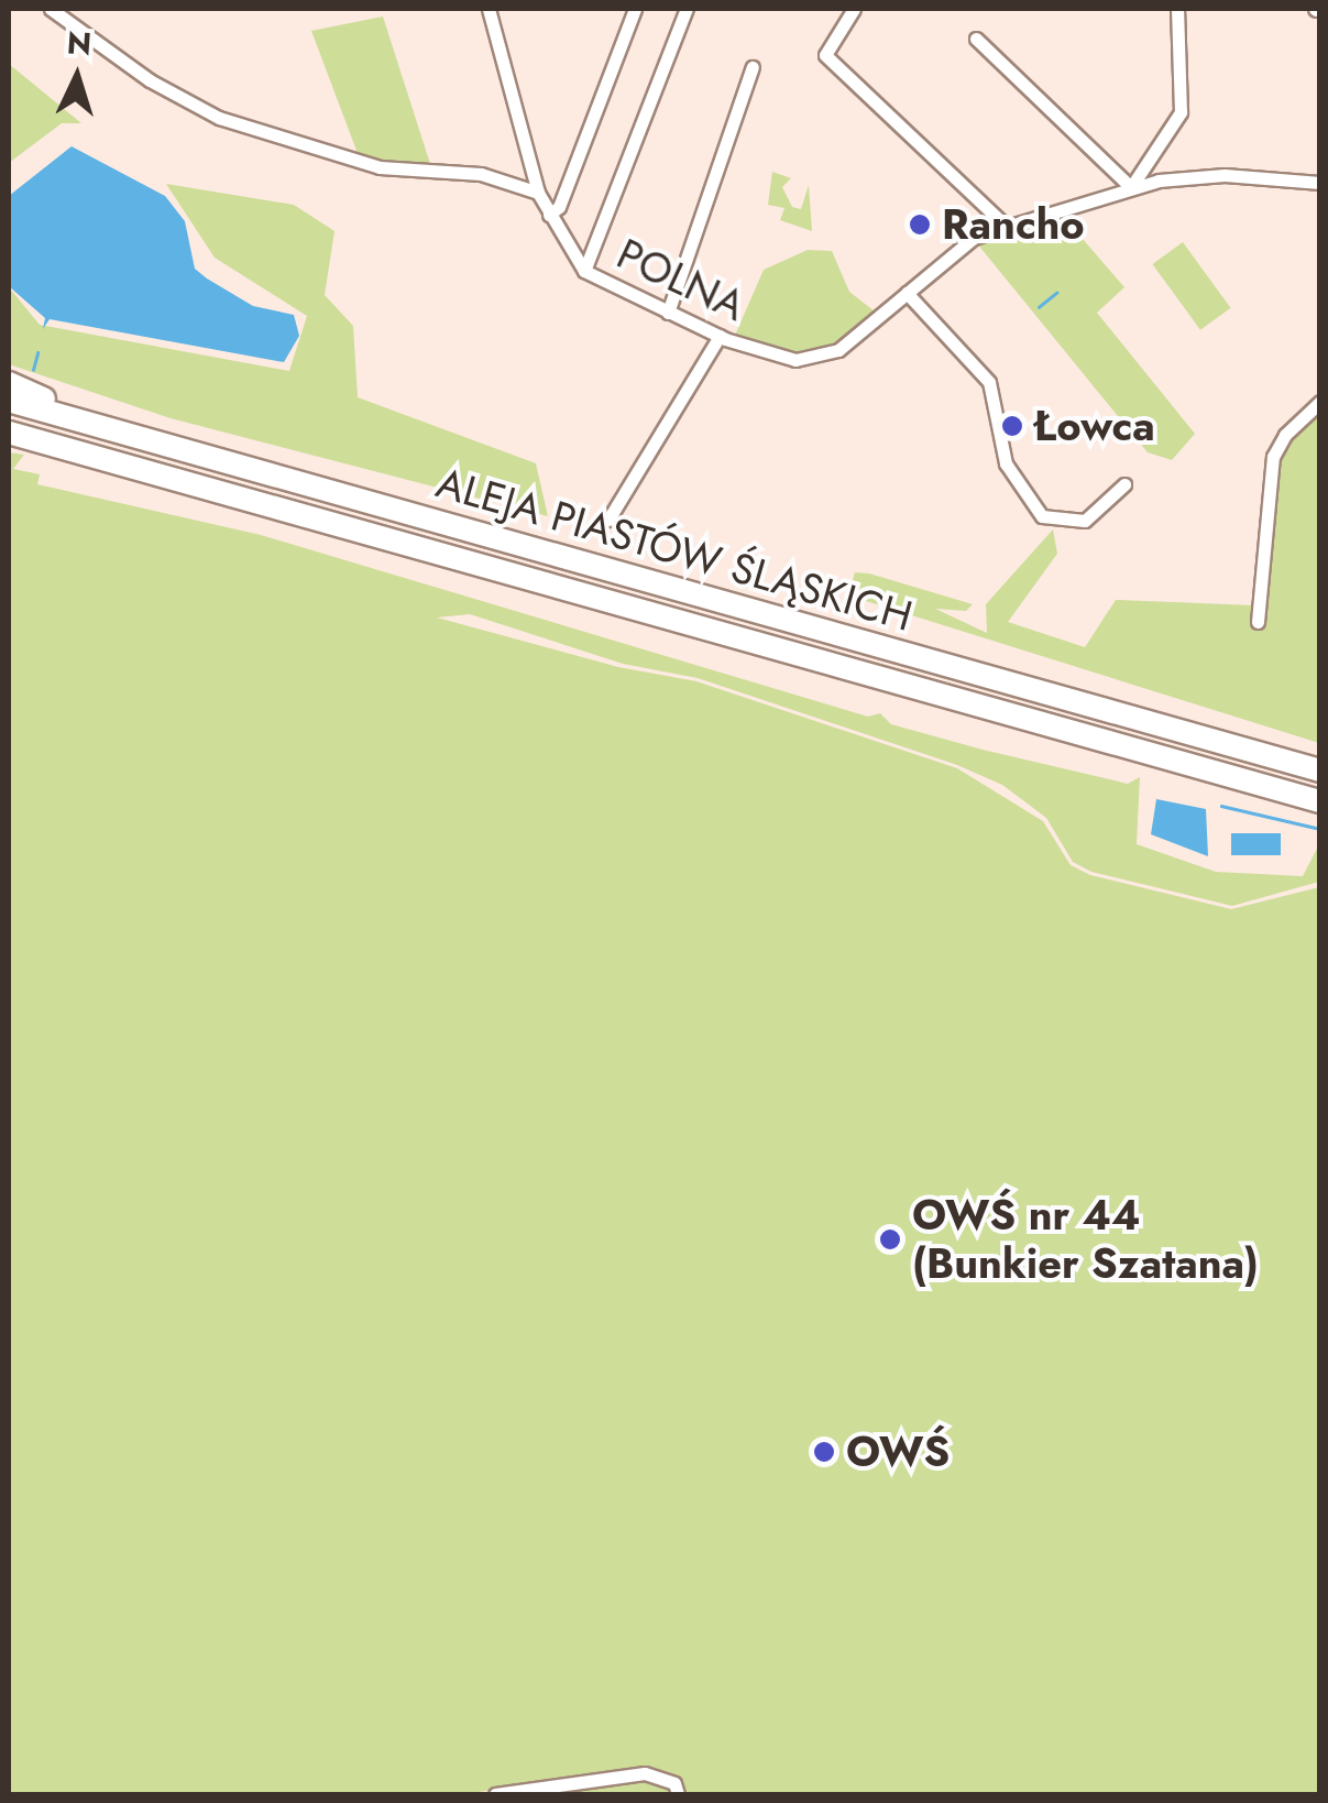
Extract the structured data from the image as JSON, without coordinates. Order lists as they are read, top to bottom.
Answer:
{
  "streets": {
    "highway": ["ALEJA PIASTÓW ŚLĄSKICH"],
    "street": ["POLNA"]
  },
  "places": [
    "Rancho",
    "Łowca",
    "OWŚ nr 44 (Bunkier Szatana)",
    "OWŚ"
  ],
  "north": "top"
}
